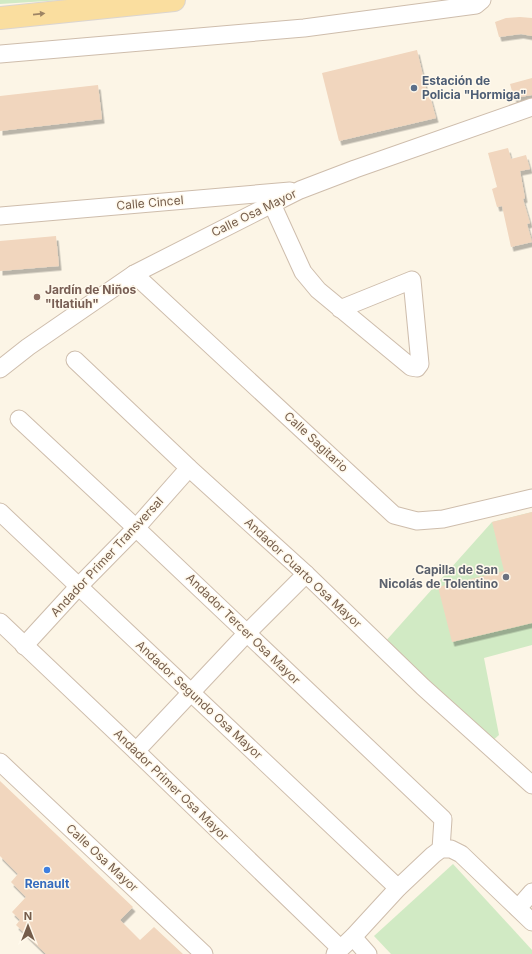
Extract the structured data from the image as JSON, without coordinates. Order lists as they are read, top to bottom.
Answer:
{
  "streets": {
    "street": [
      "Calle Cincel",
      "Calle Osa Mayor",
      "Calle Sagitario",
      "Andador Primer Transversal",
      "Andador Cuarto Osa Mayor",
      "Andador Tercer Osa Mayor",
      "Andador Segundo Osa Mayor",
      "Andador Primer Osa Mayor"
    ]
  },
  "crossings": [
    ["Calle Cincel", "Calle Osa Mayor"],
    ["Calle Osa Mayor", "Calle Sagitario"],
    ["Andador Primer Transversal", "Andador Cuarto Osa Mayor"],
    ["Andador Primer Transversal", "Andador Tercer Osa Mayor"],
    ["Andador Primer Transversal", "Andador Segundo Osa Mayor"],
    ["Andador Primer Transversal", "Andador Primer Osa Mayor"]
  ],
  "places": [
    "Estación de Policia \"Hormiga\"",
    "Jardín de Niños \"Itlatiuh\"",
    "Capilla de San Nicolás de Tolentino",
    "Renault"
  ],
  "north": "top"
}
